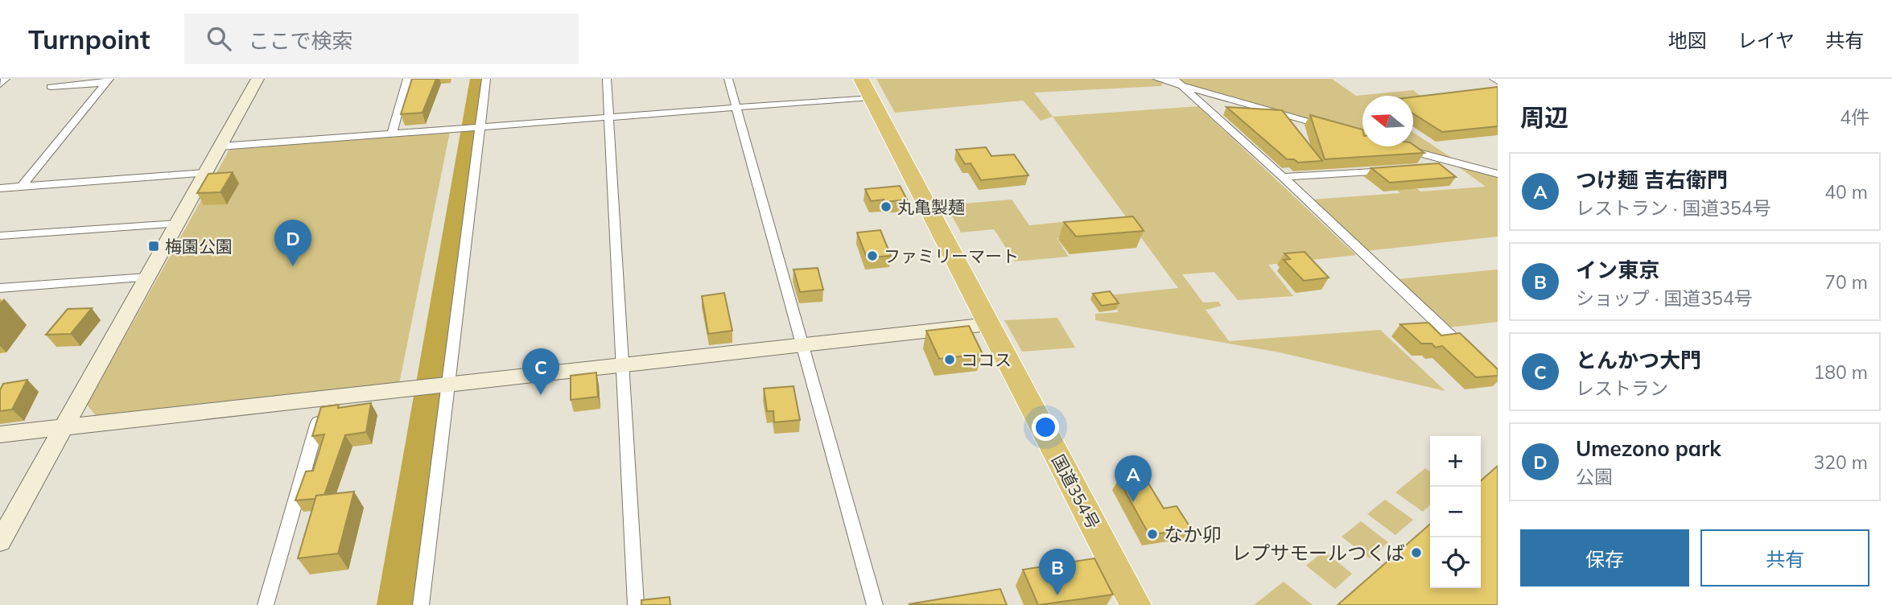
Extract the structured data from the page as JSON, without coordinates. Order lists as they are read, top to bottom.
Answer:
{
  "streets": {
    "highway": ["国道354号"]
  },
  "places": {
    "other": [
      "丸亀製麺",
      "ファミリーマート",
      "ココス",
      "なか卯",
      "レプサモールつくば"
    ],
    "transit": ["梅園公園"]
  },
  "north": "left",
  "page": {
    "header": "Turnpoint",
    "search": "ここで検索",
    "nav": ["地図", "レイヤ", "共有"],
    "heading": ["周辺", "4件"],
    "list": [
      {
        "mark": "A",
        "name": "つけ麺 吉右衛門",
        "note": "レストラン · 国道354号",
        "value": "40 m"
      },
      {
        "mark": "B",
        "name": "イン東京",
        "note": "ショップ · 国道354号",
        "value": "70 m"
      },
      {
        "mark": "C",
        "name": "とんかつ大門",
        "note": "レストラン",
        "value": "180 m"
      },
      {
        "mark": "D",
        "name": "Umezono park",
        "note": "公園",
        "value": "320 m"
      }
    ],
    "pins": [
      "D",
      "C",
      "A",
      "B"
    ],
    "map_buttons": ["+", "−"],
    "buttons": ["保存", "共有"]
  }
}
